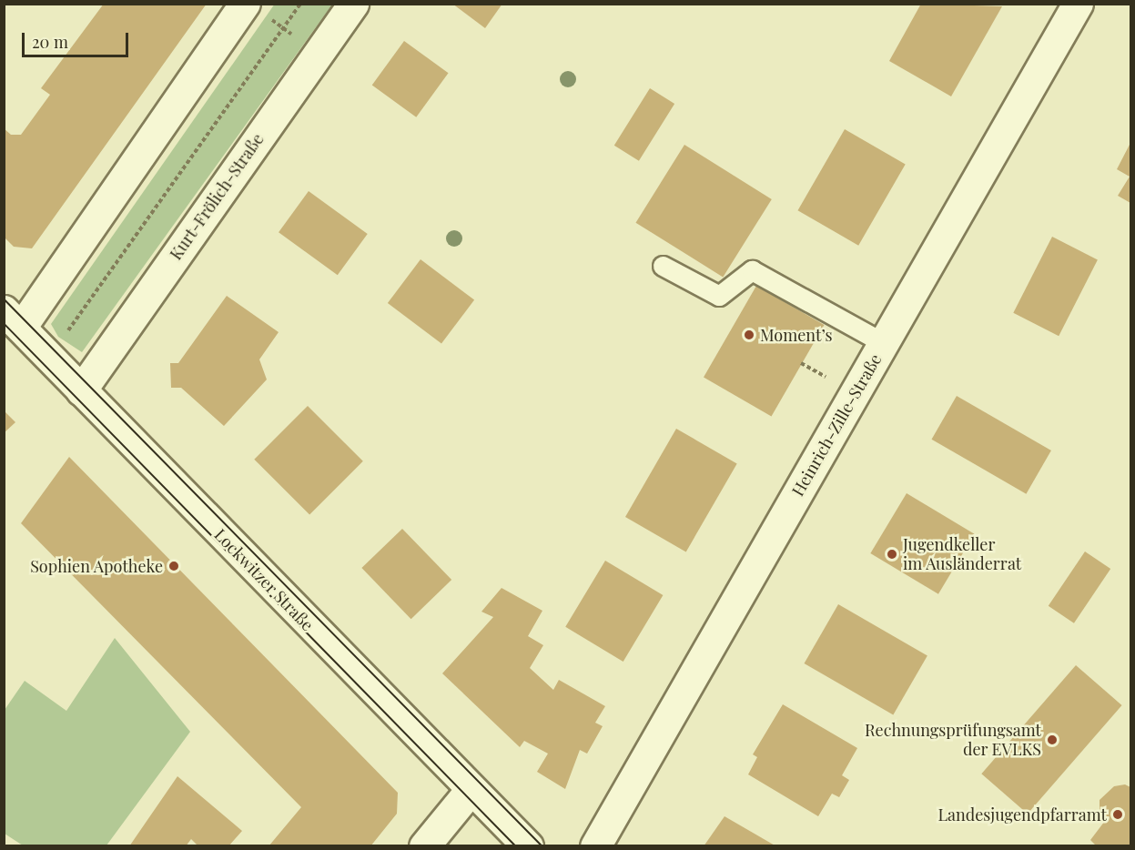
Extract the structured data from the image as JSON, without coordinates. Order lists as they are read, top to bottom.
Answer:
{
  "streets": {
    "street": ["Kurt-Frölich-Straße", "Heinrich-Zille-Straße", "Lockwitzer Straße"]
  },
  "crossings": [
    ["Kurt-Frölich-Straße", "Lockwitzer Straße"]
  ],
  "places": [
    "Moment’s",
    "Jugendkeller im Ausländerrat",
    "Sophien Apotheke",
    "Rechnungsprüfungsamt der EVLKS",
    "Landesjugendpfarramt"
  ],
  "scale_bar": "20 m"
}
